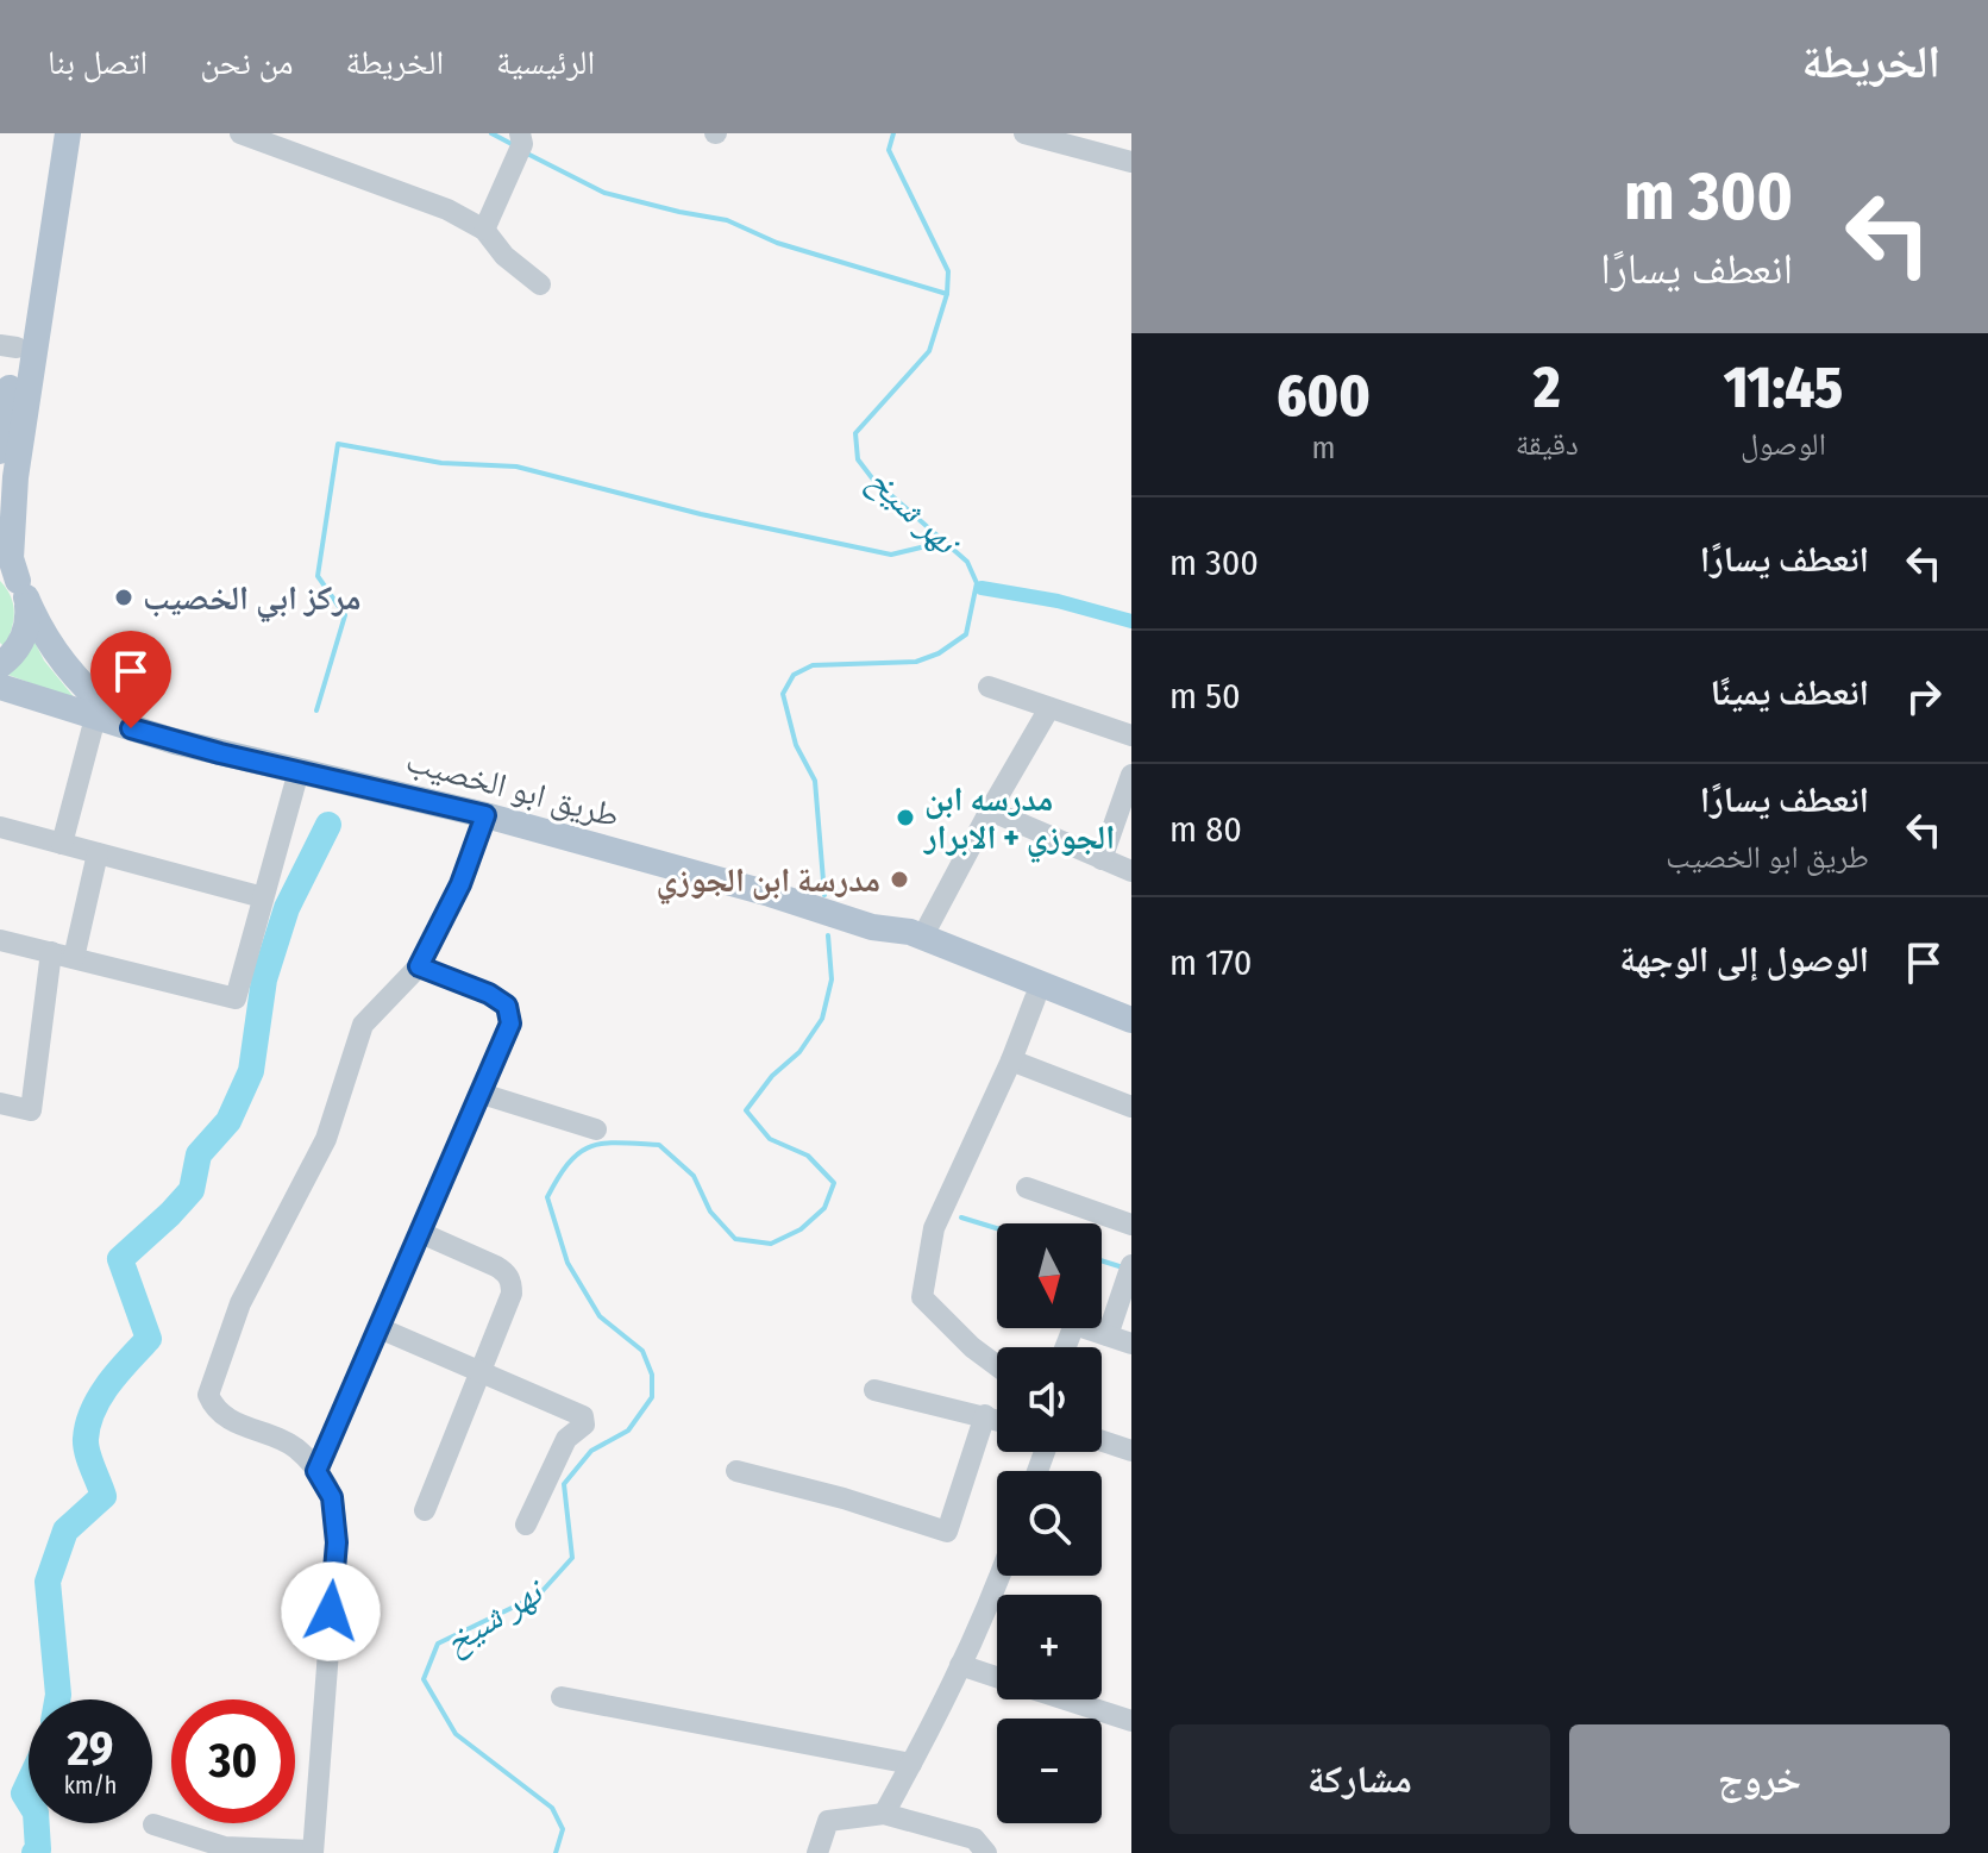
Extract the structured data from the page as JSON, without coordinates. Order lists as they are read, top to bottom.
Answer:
{
  "streets": {
    "main road": ["طريق ابو الخصيب"]
  },
  "water": ["نهر شيخ"],
  "places": ["مركز ابي الخصيب", "مدرسه ابن الجوزي + الابرار", "مدرسة ابن الجوزي"],
  "north": "bottom",
  "page": {
    "header": "الخريطة",
    "nav": [
      "الرئيسية",
      "الخريطة",
      "من نحن",
      "اتصل بنا"
    ],
    "turn": ["300 m", "انعطف يسارًا"],
    "eta": [
      "11:45",
      "الوصول",
      "2",
      "دقيقة",
      "600",
      "m"
    ],
    "list": [
      {
        "name": "انعطف يسارًا",
        "value": "300 m"
      },
      {
        "name": "انعطف يمينًا",
        "value": "50 m"
      },
      {
        "name": "انعطف يسارًا",
        "note": "طريق ابو الخصيب",
        "value": "80 m"
      },
      {
        "name": "الوصول إلى الوجهة",
        "value": "170 m"
      }
    ],
    "map_buttons": ["+", "−"],
    "speed": "29 km/h",
    "limit": "30",
    "buttons": ["خروج", "مشاركة"]
  }
}
